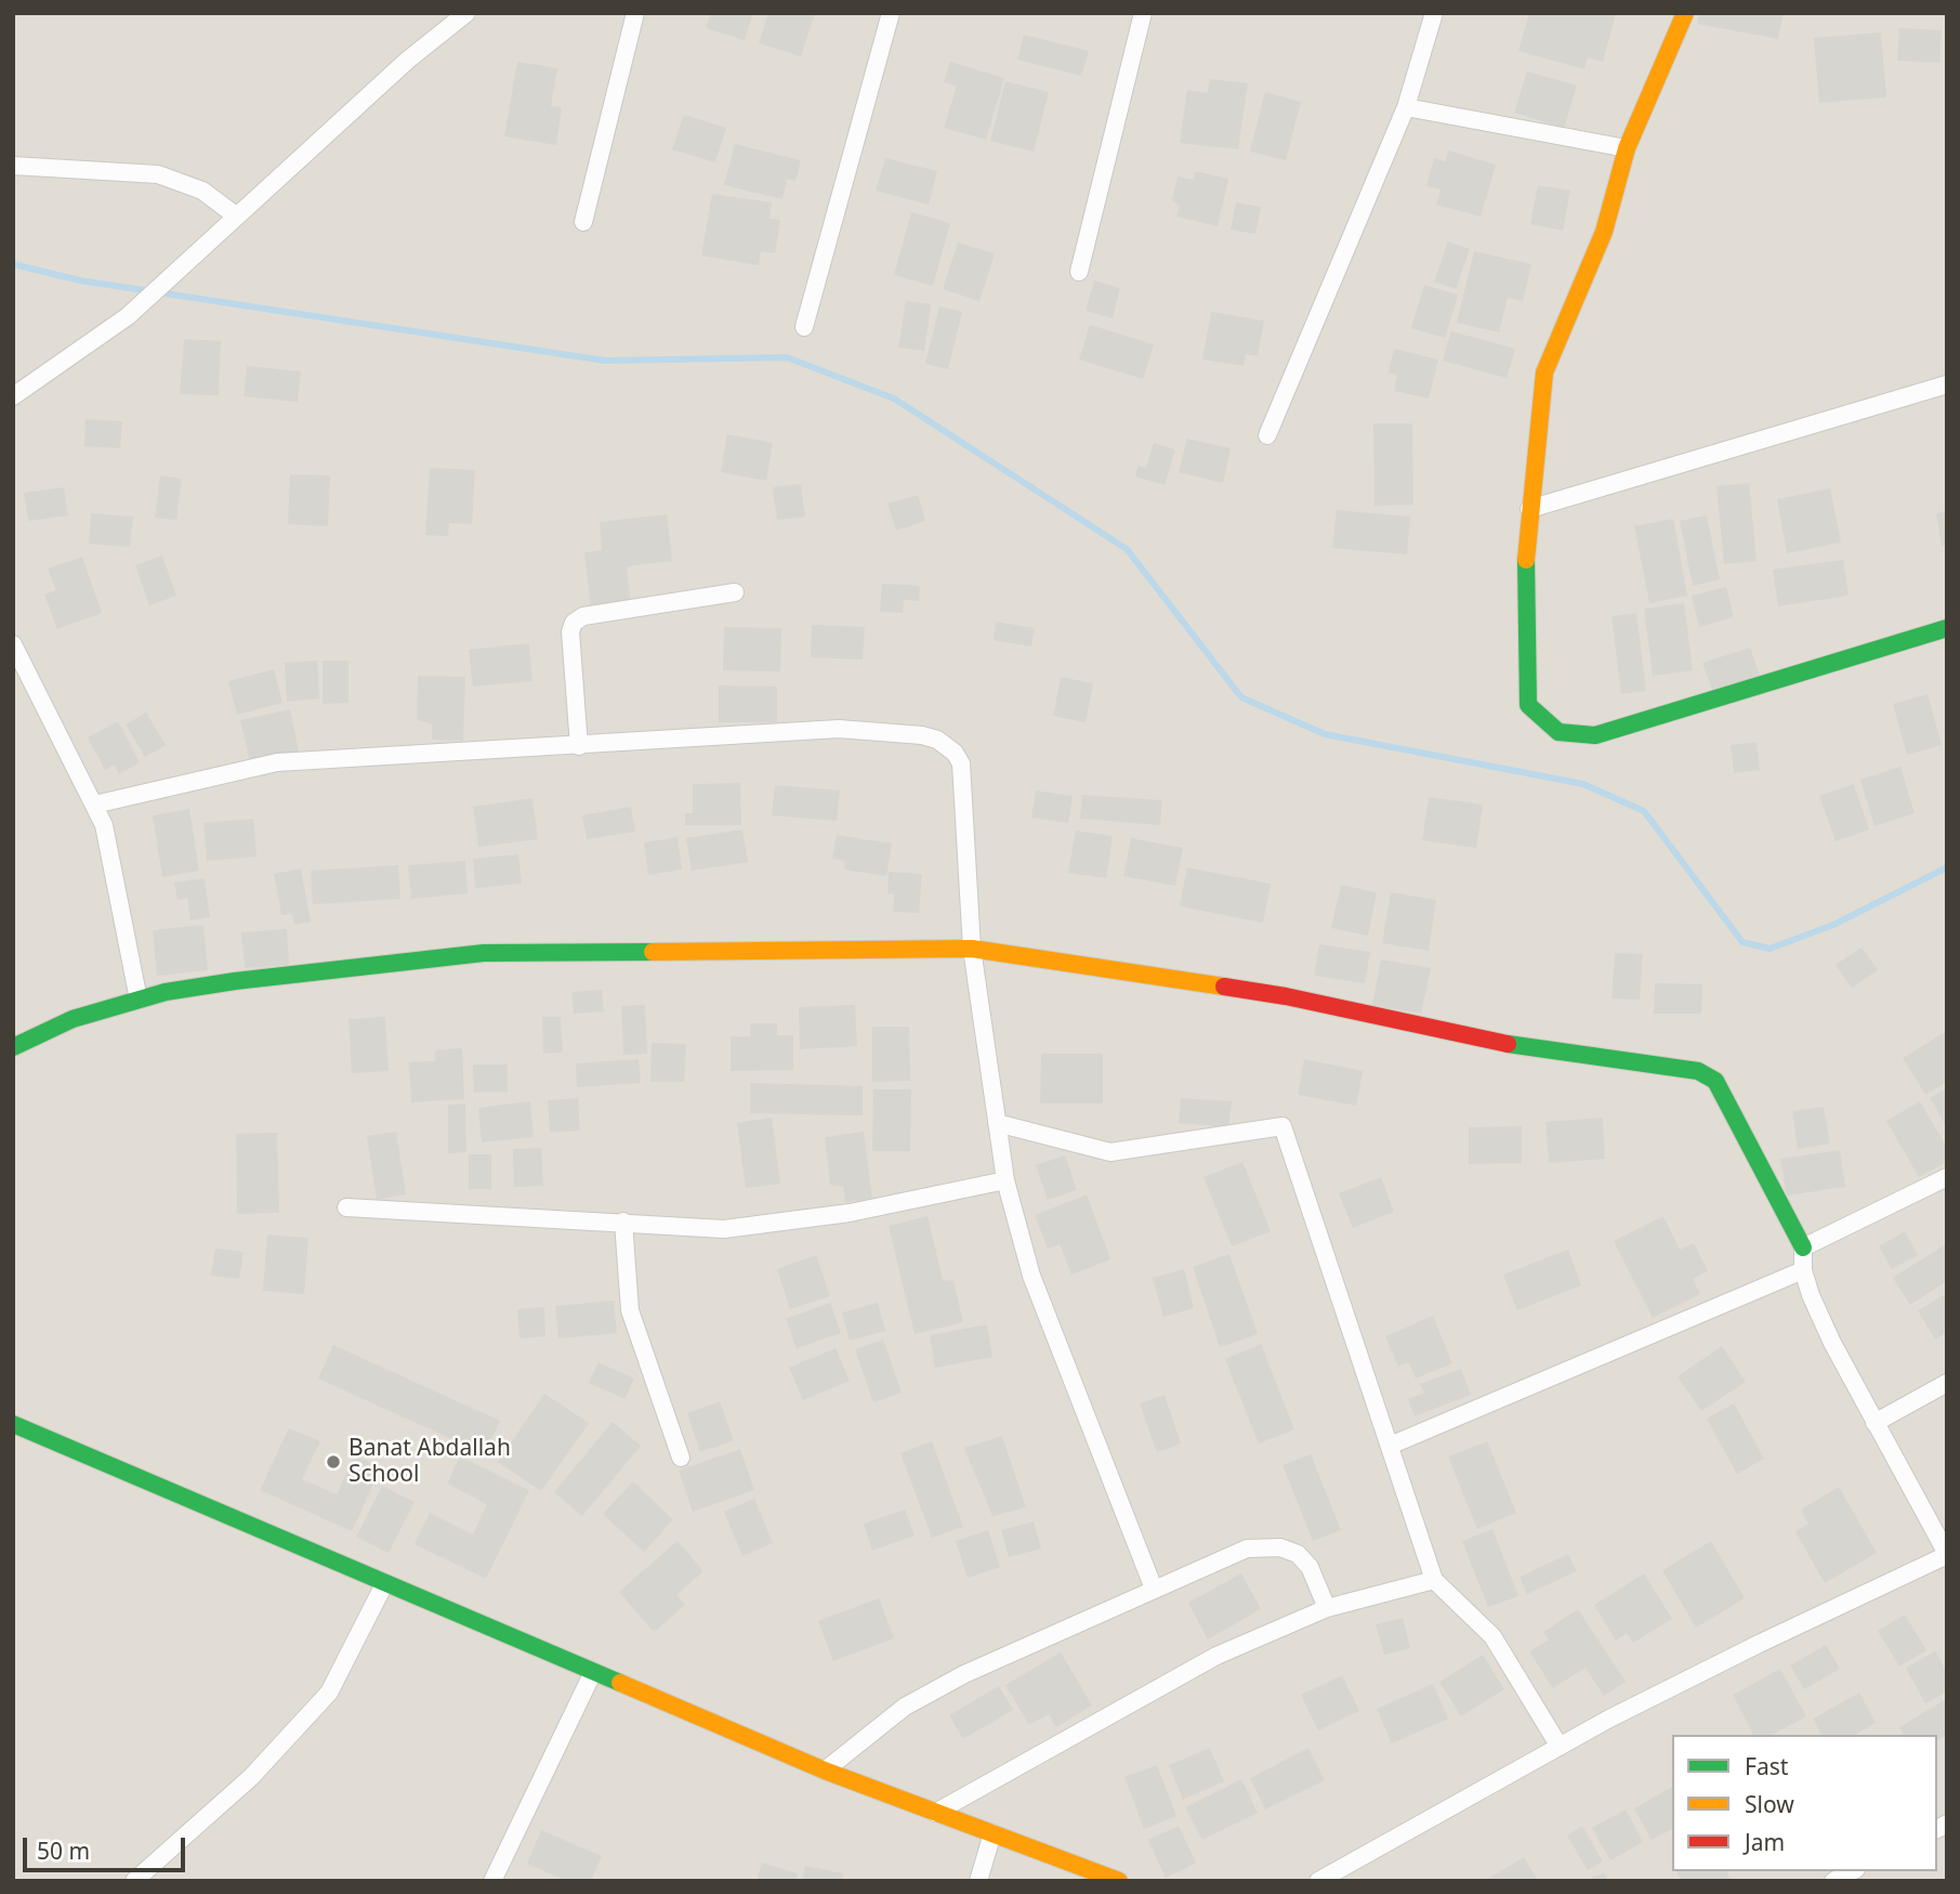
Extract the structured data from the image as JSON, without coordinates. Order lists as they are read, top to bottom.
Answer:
{
  "places": ["Banat Abdallah School"],
  "legend": ["Fast", "Slow", "Jam"],
  "scale_bar": "50 m"
}
